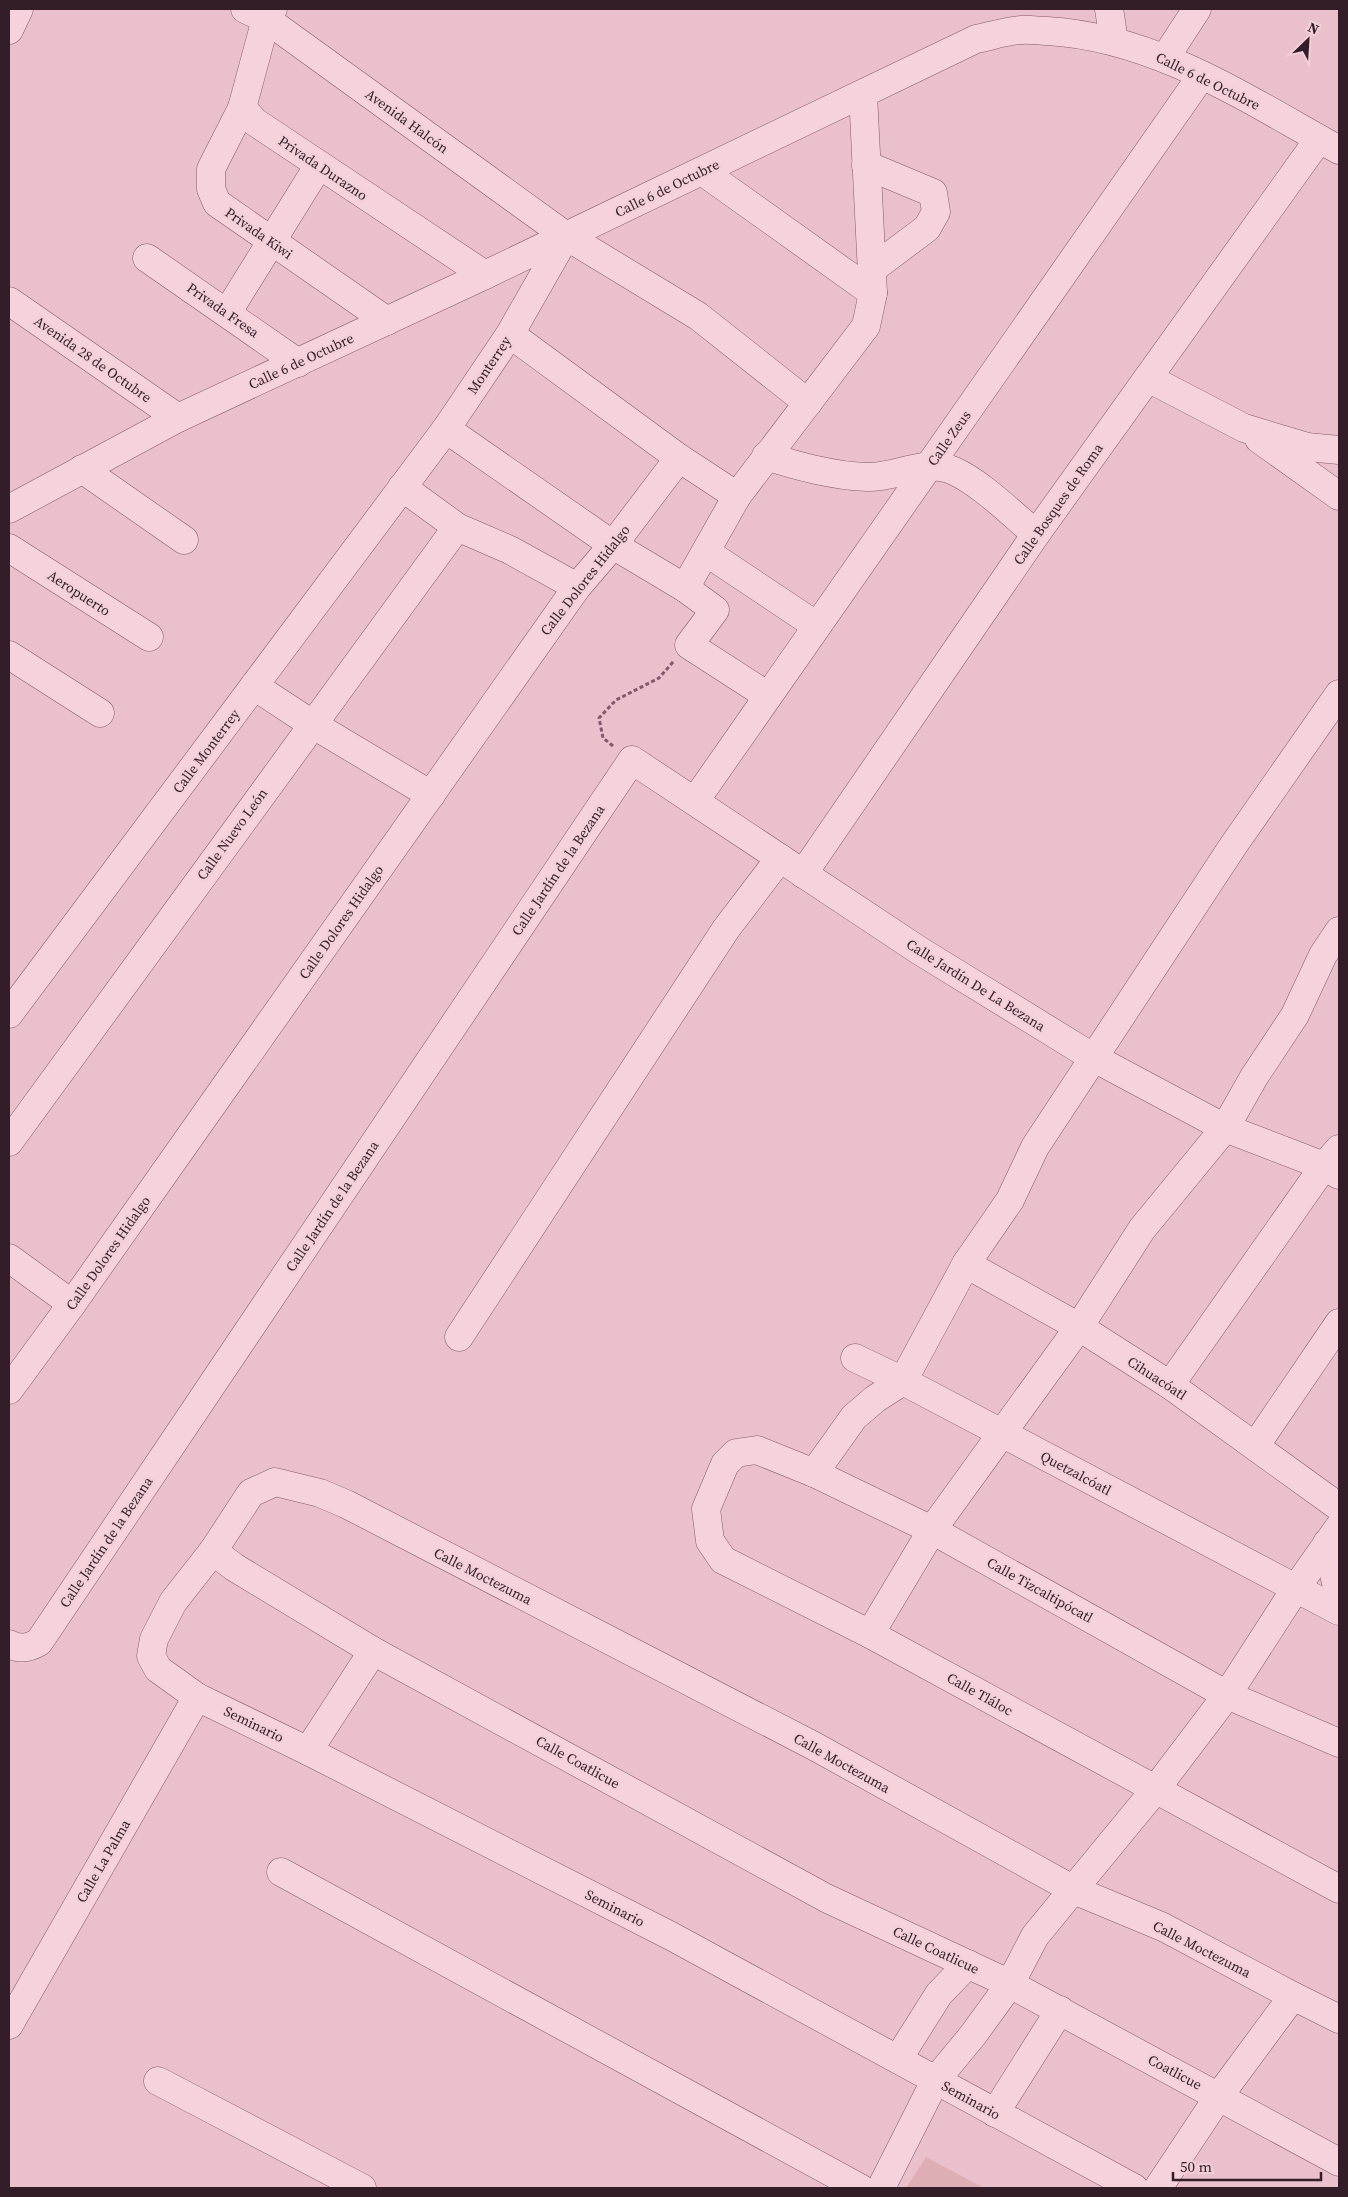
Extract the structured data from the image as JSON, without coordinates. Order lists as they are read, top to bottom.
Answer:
{
  "streets": {
    "street": [
      "Calle 6 de Octubre",
      "Avenida Halcón",
      "Privada Durazno",
      "Privada Kiwi",
      "Privada Fresa",
      "Avenida 28 de Octubre",
      "Monterrey",
      "Calle Zeus",
      "Calle Bosques de Roma",
      "Calle Dolores Hidalgo",
      "Aeropuerto",
      "Calle Monterrey",
      "Calle Nuevo León",
      "Calle Jardín de la Bezana",
      "Calle Jardín De La Bezana",
      "Cihuacóatl",
      "Quetzalcóatl",
      "Calle Moctezuma",
      "Calle Tizcaltipócatl",
      "Calle Tláloc",
      "Seminario",
      "Calle Coatlicue",
      "Calle La Palma",
      "Coatlicue"
    ]
  },
  "crossings": [
    ["Calle 6 de Octubre", "Avenida Halcón"],
    ["Calle 6 de Octubre", "Privada Durazno"],
    ["Calle 6 de Octubre", "Privada Kiwi"],
    ["Calle 6 de Octubre", "Privada Fresa"],
    ["Calle 6 de Octubre", "Avenida 28 de Octubre"],
    ["Calle 6 de Octubre", "Monterrey"],
    ["Calle 6 de Octubre", "Calle Zeus"],
    ["Calle 6 de Octubre", "Calle Bosques de Roma"],
    ["Avenida Halcón", "Monterrey"],
    ["Privada Durazno", "Privada Kiwi"],
    ["Monterrey", "Calle Monterrey"],
    ["Calle Zeus", "Calle Jardín De La Bezana"],
    ["Calle Bosques de Roma", "Calle Jardín De La Bezana"],
    ["Calle Jardín de la Bezana", "Calle Jardín De La Bezana"],
    ["Calle Moctezuma", "Seminario"],
    ["Calle Moctezuma", "Calle Coatlicue"],
    ["Calle Tizcaltipócatl", "Calle Tláloc"],
    ["Seminario", "Calle Coatlicue"],
    ["Seminario", "Calle La Palma"],
    ["Calle Coatlicue", "Coatlicue"]
  ],
  "scale_bar": "50 m",
  "north": "top right"
}
